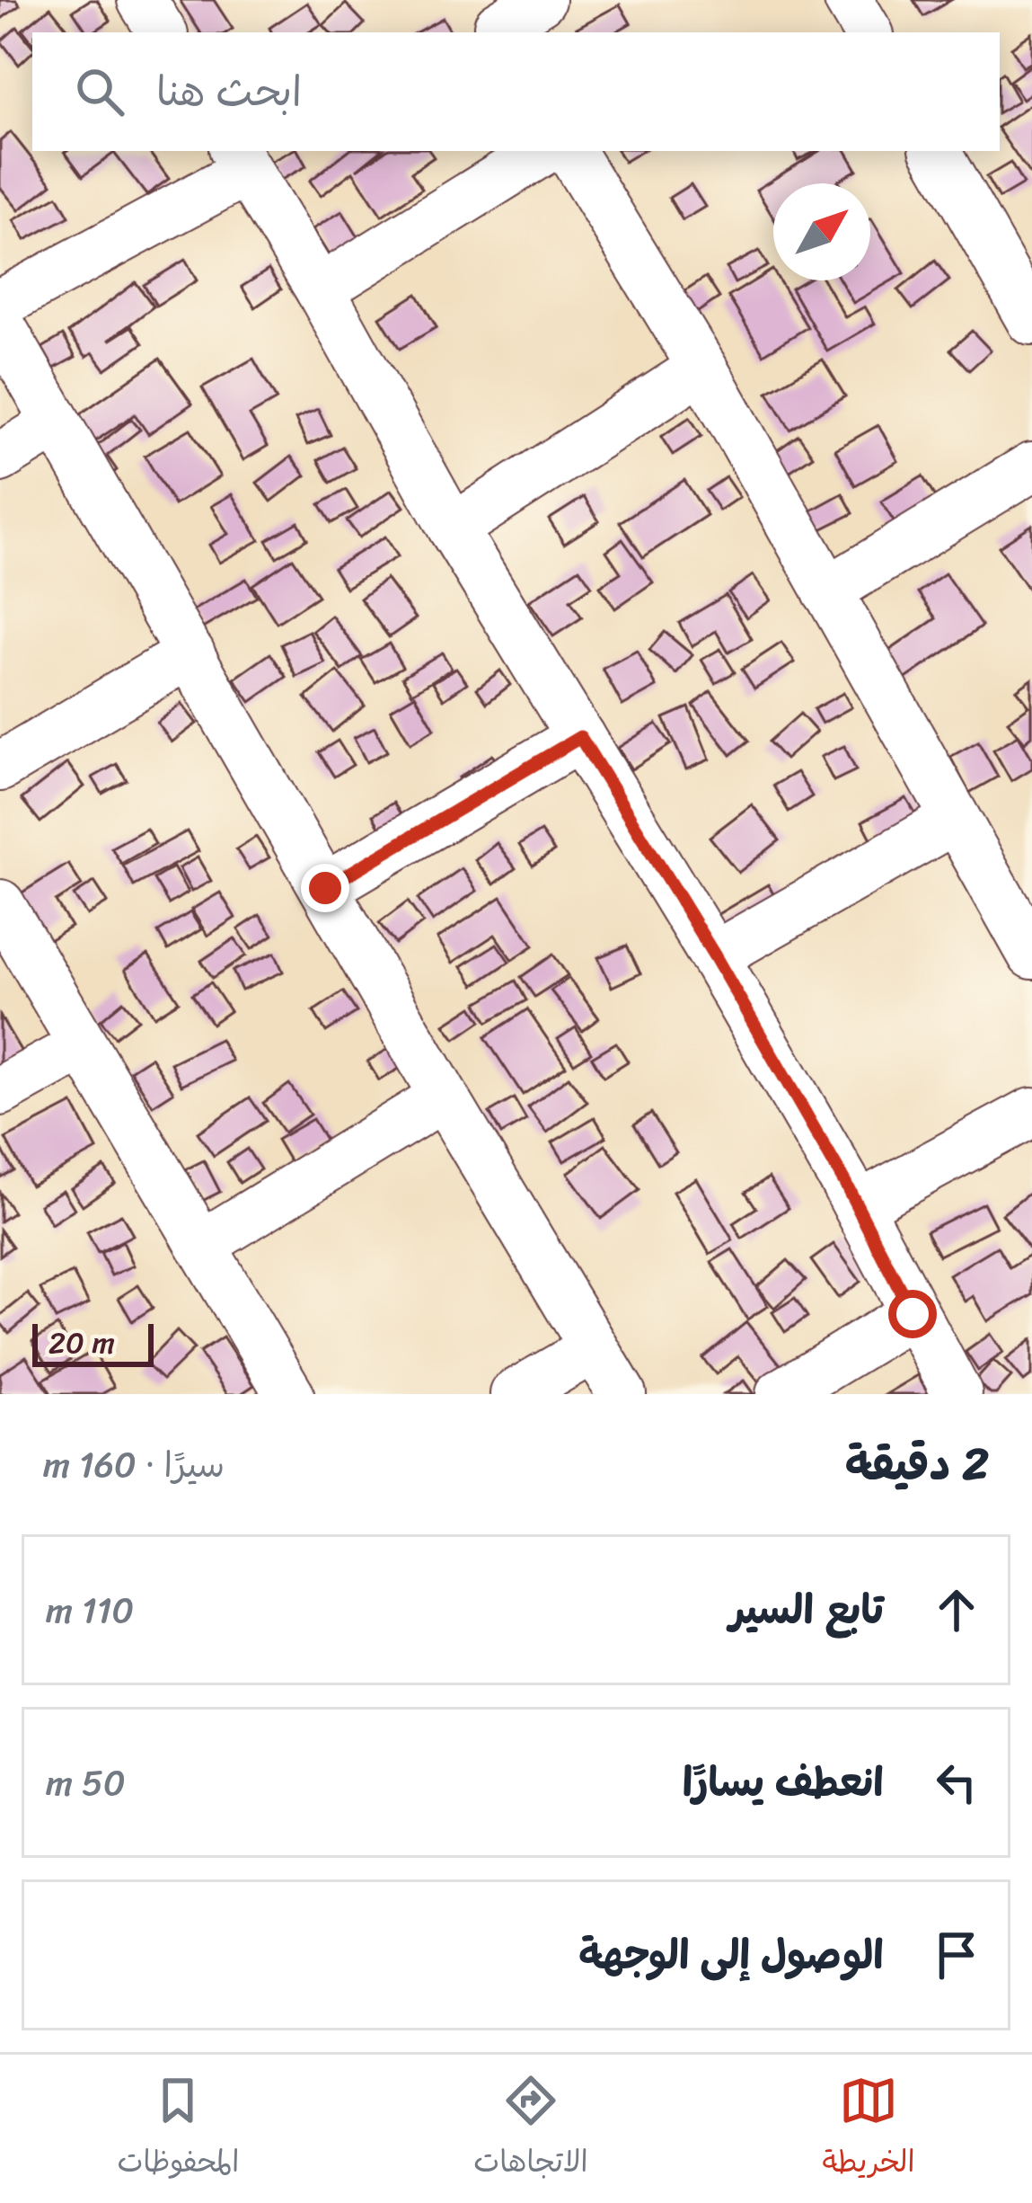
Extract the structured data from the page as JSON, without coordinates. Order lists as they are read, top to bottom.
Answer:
{
  "scale_bar": "20 m",
  "north": "top right",
  "page": {
    "search": "ابحث هنا",
    "scale": "20 m",
    "heading": ["2 دقيقة", "سيرًا · 160 m"],
    "list": [
      ["تابع السير", "110 m"],
      ["انعطف يسارًا", "50 m"],
      "الوصول إلى الوجهة"
    ],
    "nav": ["الخريطة", "الاتجاهات", "المحفوظات"]
  }
}
